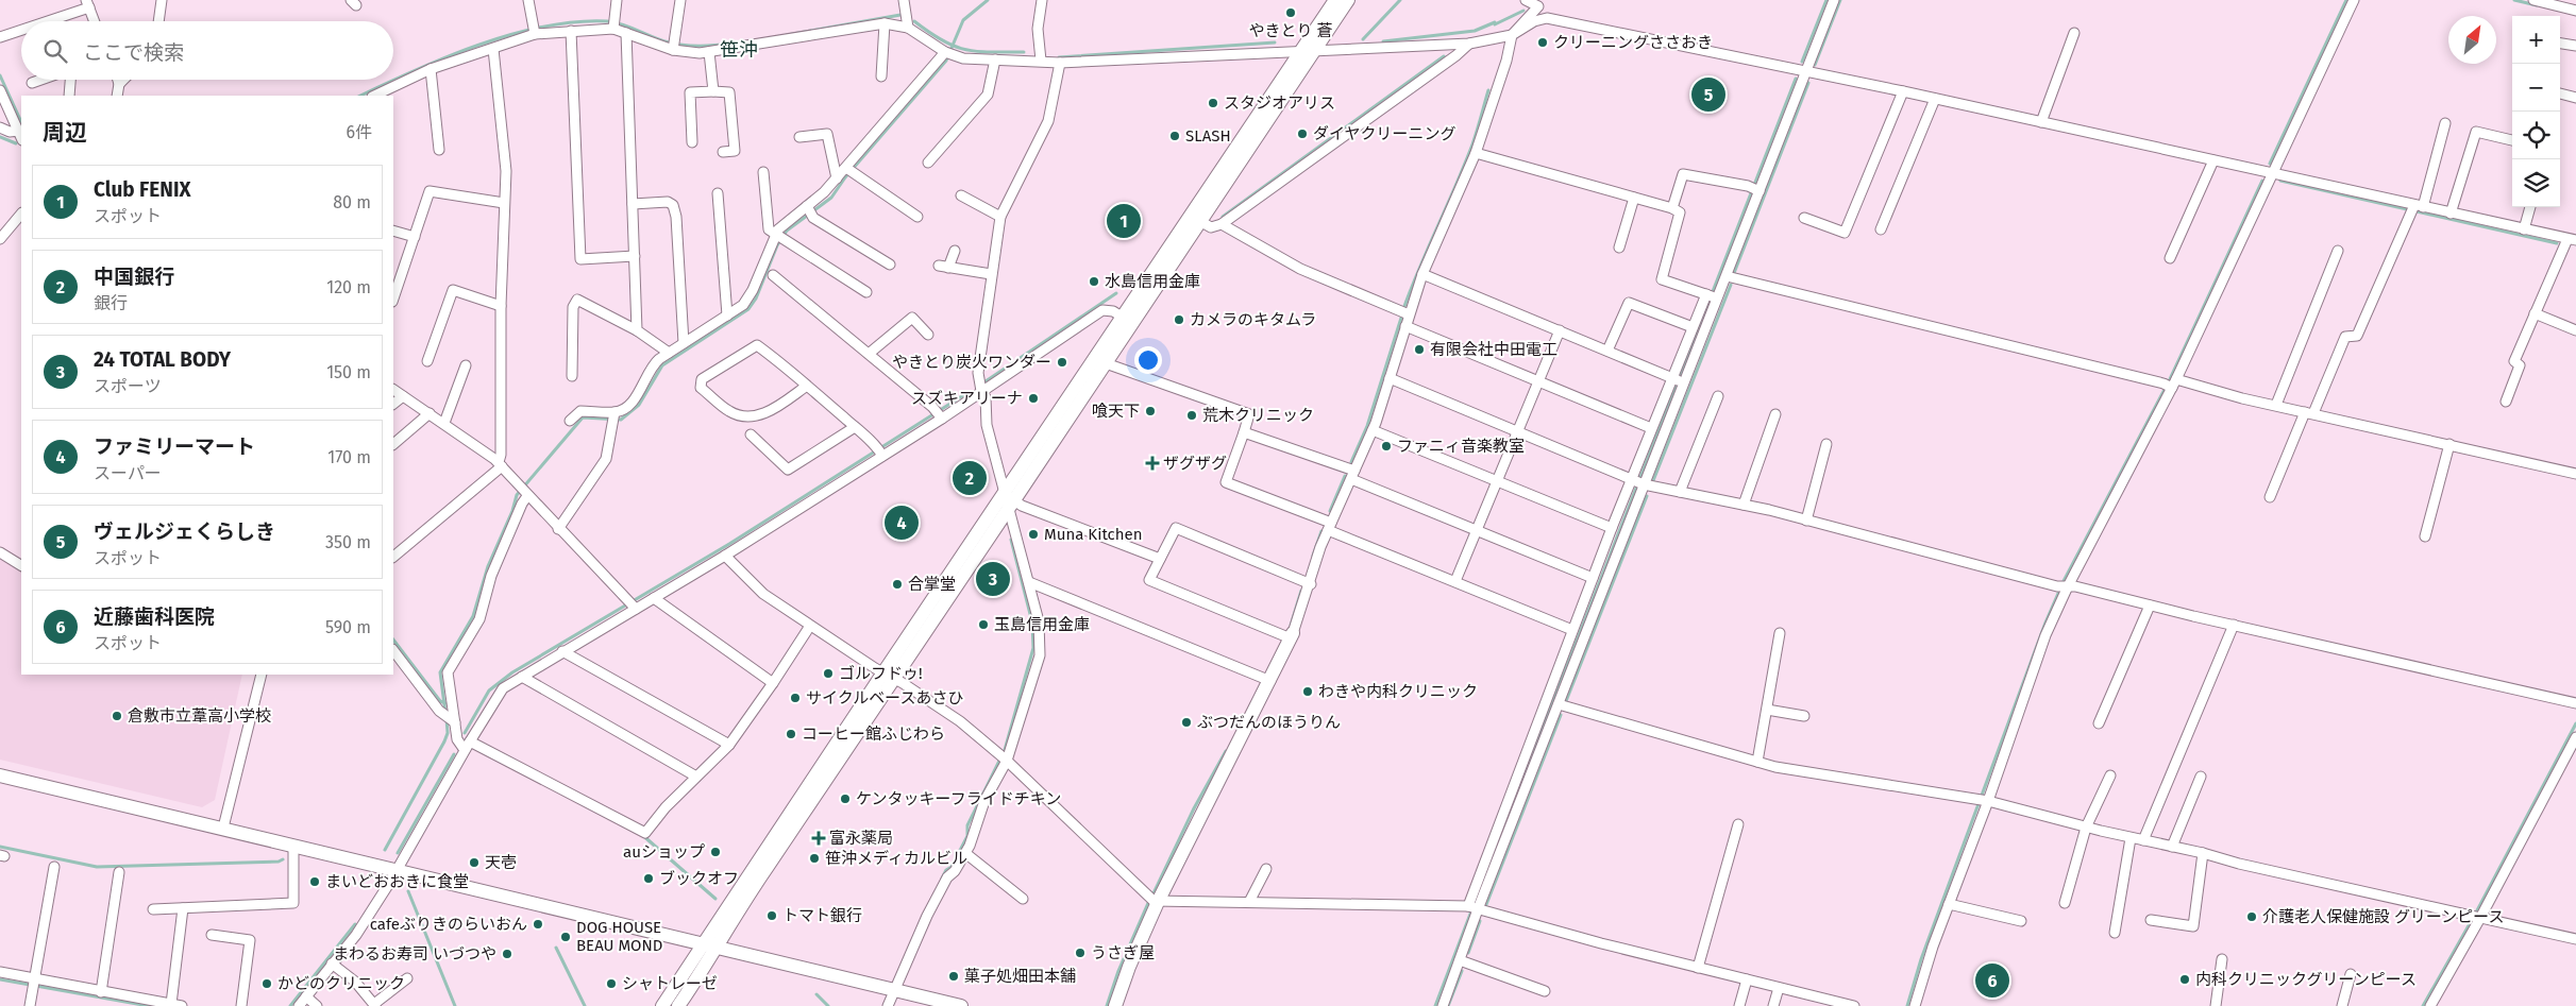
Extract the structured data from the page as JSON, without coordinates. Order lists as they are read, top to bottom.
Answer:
{
  "districts": ["笹沖"],
  "places": {
    "other": [
      "やきとり 蒼",
      "クリーニングささおき",
      "スタジオアリス",
      "ダイヤクリーニング",
      "SLASH",
      "水島信用金庫",
      "カメラのキタムラ",
      "有限会社中田電工",
      "やきとり炭火ワンダー",
      "スズキアリーナ",
      "喰天下",
      "荒木クリニック",
      "ファニィ音楽教室",
      "Muna Kitchen",
      "合掌堂",
      "玉島信用金庫",
      "ゴルフドゥ!",
      "わきや内科クリニック",
      "サイクルベースあさひ",
      "倉敷市立葦高小学校",
      "ぶつだんのほうりん",
      "コーヒー館ふじわら",
      "ケンタッキーフライドチキン",
      "auショップ",
      "笹沖メディカルビル",
      "天壱",
      "ブックオフ",
      "まいどおおきに食堂",
      "トマト銀行",
      "介護老人保健施設 グリーンピース",
      "cafeぶりきのらいおん",
      "DOG HOUSE BEAU MOND",
      "うさぎ屋",
      "まわるお寿司 いづつや",
      "菓子処畑田本舗",
      "内科クリニックグリーンピース",
      "かどのクリニック",
      "シャトレーゼ"
    ],
    "health": ["ザグザグ", "富永薬局"]
  },
  "north": "top right",
  "page": {
    "map_buttons": ["+", "−"],
    "search": "ここで検索",
    "pins": [
      "5",
      "1",
      "2",
      "4",
      "3",
      "6"
    ],
    "heading": ["周辺", "6件"],
    "list": [
      {
        "mark": "1",
        "name": "Club FENIX",
        "note": "スポット",
        "value": "80 m"
      },
      {
        "mark": "2",
        "name": "中国銀行",
        "note": "銀行",
        "value": "120 m"
      },
      {
        "mark": "3",
        "name": "24 TOTAL BODY",
        "note": "スポーツ",
        "value": "150 m"
      },
      {
        "mark": "4",
        "name": "ファミリーマート",
        "note": "スーパー",
        "value": "170 m"
      },
      {
        "mark": "5",
        "name": "ヴェルジェくらしき",
        "note": "スポット",
        "value": "350 m"
      },
      {
        "mark": "6",
        "name": "近藤歯科医院",
        "note": "スポット",
        "value": "590 m"
      }
    ]
  }
}
